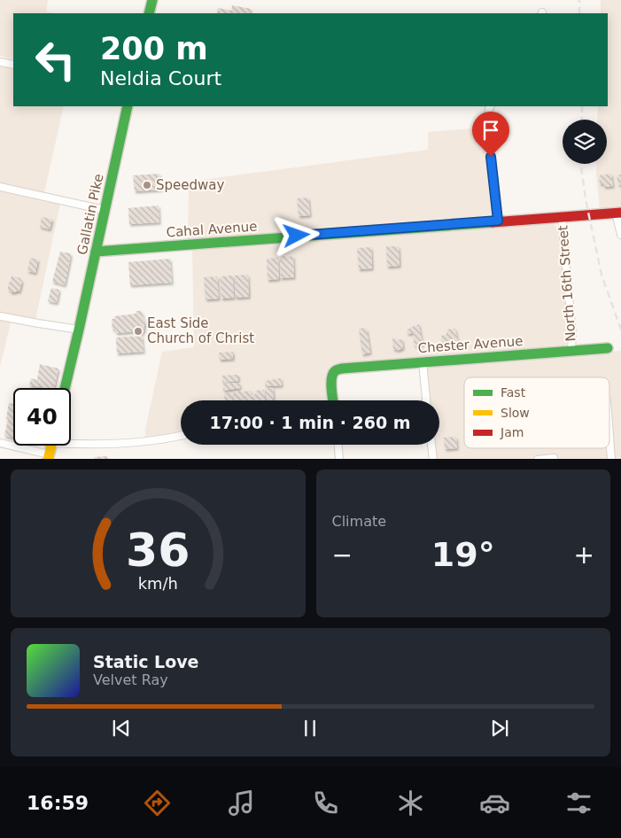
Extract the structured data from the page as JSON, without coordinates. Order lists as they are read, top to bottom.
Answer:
{
  "streets": {
    "street": [
      "Gallatin Pike",
      "Cahal Avenue",
      "North 16th Street",
      "Chester Avenue"
    ]
  },
  "crossings": [
    ["Gallatin Pike", "Cahal Avenue"],
    ["Cahal Avenue", "North 16th Street"],
    ["North 16th Street", "Chester Avenue"]
  ],
  "places": ["Speedway", "East Side Church of Christ"],
  "legend": ["Fast", "Slow", "Jam"],
  "page": {
    "turn": ["200 m", "Neldia Court"],
    "limit": "40",
    "trip": "17:00 · 1 min · 260 m",
    "tile": "Climate",
    "heat": ["−", "19°", "+"],
    "song": ["Static Love", "Velvet Ray"],
    "tabs": "16:59",
    "gauge": ["36", "km/h"]
  }
}
